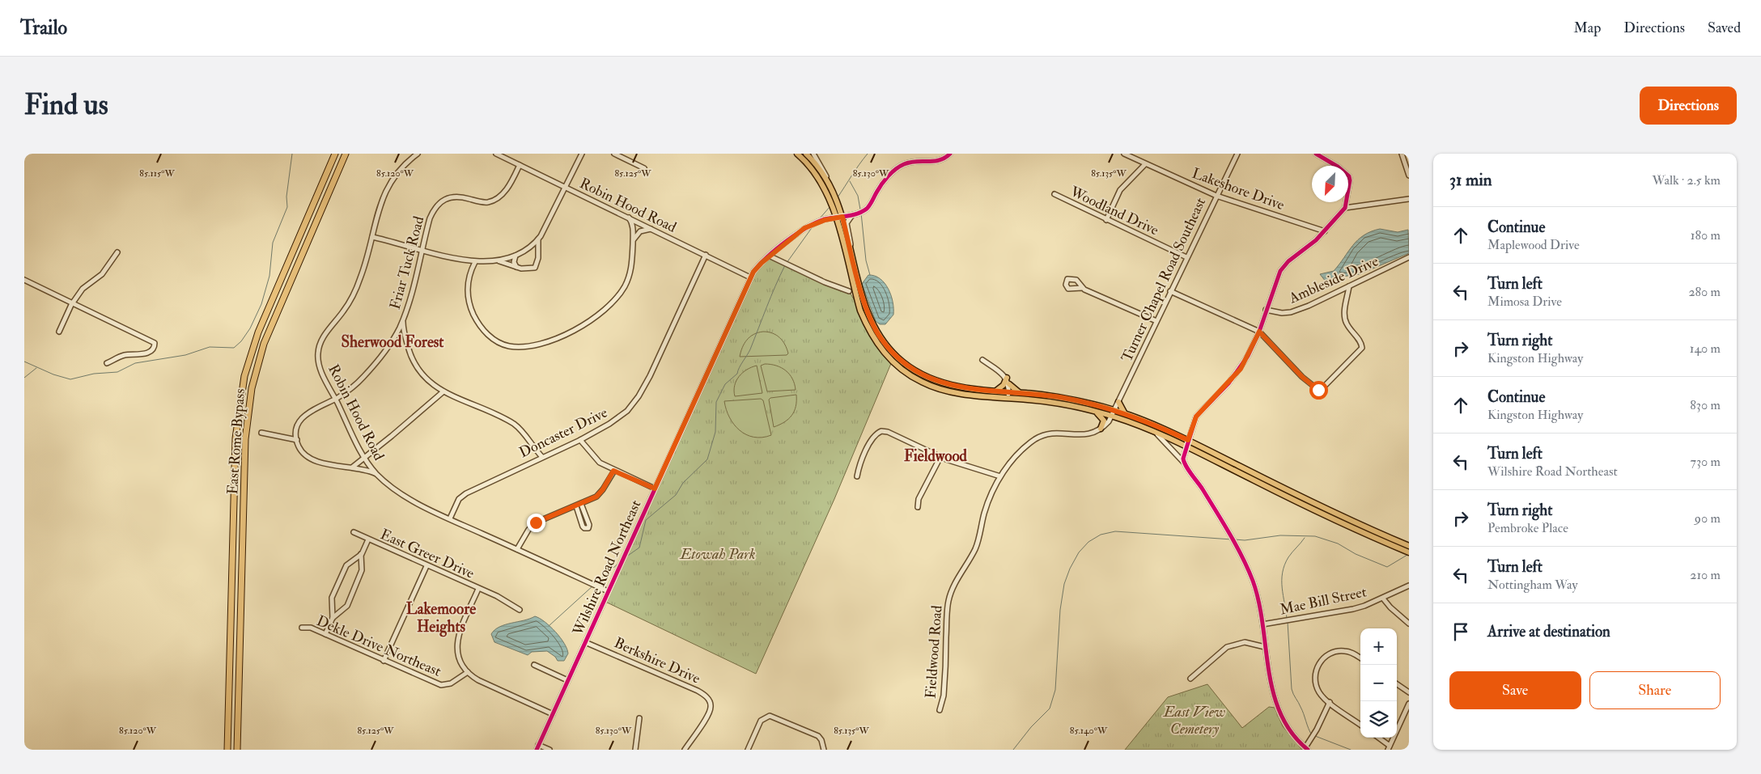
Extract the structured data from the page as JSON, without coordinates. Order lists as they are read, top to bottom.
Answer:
{
  "streets": {
    "highway": ["East Rome Bypass"],
    "street": [
      "Lakeshore Drive",
      "Robin Hood Road",
      "Woodland Drive",
      "Friar Tuck Road",
      "Turner Chapel Road Southeast",
      "Ambleside Drive",
      "Doncaster Drive",
      "East Greer Drive",
      "Wilshire Road Northeast",
      "Mae Bill Street",
      "Dekle Drive Northeast",
      "Fieldwood Road",
      "Berkshire Drive"
    ]
  },
  "crossings": [
    ["Lakeshore Drive", "Turner Chapel Road Southeast"],
    ["Robin Hood Road", "Friar Tuck Road"],
    ["Robin Hood Road", "Doncaster Drive"],
    ["Robin Hood Road", "Wilshire Road Northeast"],
    ["Woodland Drive", "Turner Chapel Road Southeast"],
    ["Turner Chapel Road Southeast", "Fieldwood Road"],
    ["Wilshire Road Northeast", "Berkshire Drive"]
  ],
  "districts": ["Sherwood Forest", "Fieldwood", "Lakemoore Heights"],
  "parks": ["Etowah Park", "East View Cemetery"],
  "north": "bottom left",
  "page": {
    "header": "Trailo",
    "nav": ["Map", "Directions", "Saved"],
    "buttons": [
      "Directions",
      ["Save", "Share"]
    ],
    "title": "Find us",
    "heading": ["31 min", "Walk · 2.5 km"],
    "list": [
      ["Continue", "Maplewood Drive", "180 m"],
      ["Turn left", "Mimosa Drive", "280 m"],
      ["Turn right", "Kingston Highway", "140 m"],
      ["Continue", "Kingston Highway", "830 m"],
      ["Turn left", "Wilshire Road Northeast", "730 m"],
      ["Turn right", "Pembroke Place", "90 m"],
      ["Turn left", "Nottingham Way", "210 m"],
      "Arrive at destination"
    ],
    "map_buttons": ["+", "−"]
  },
  "coordinates": [
    "85.115°W",
    "85.120°W",
    "85.125°W",
    "85.130°W",
    "85.135°W",
    "85.140°W"
  ]
}
